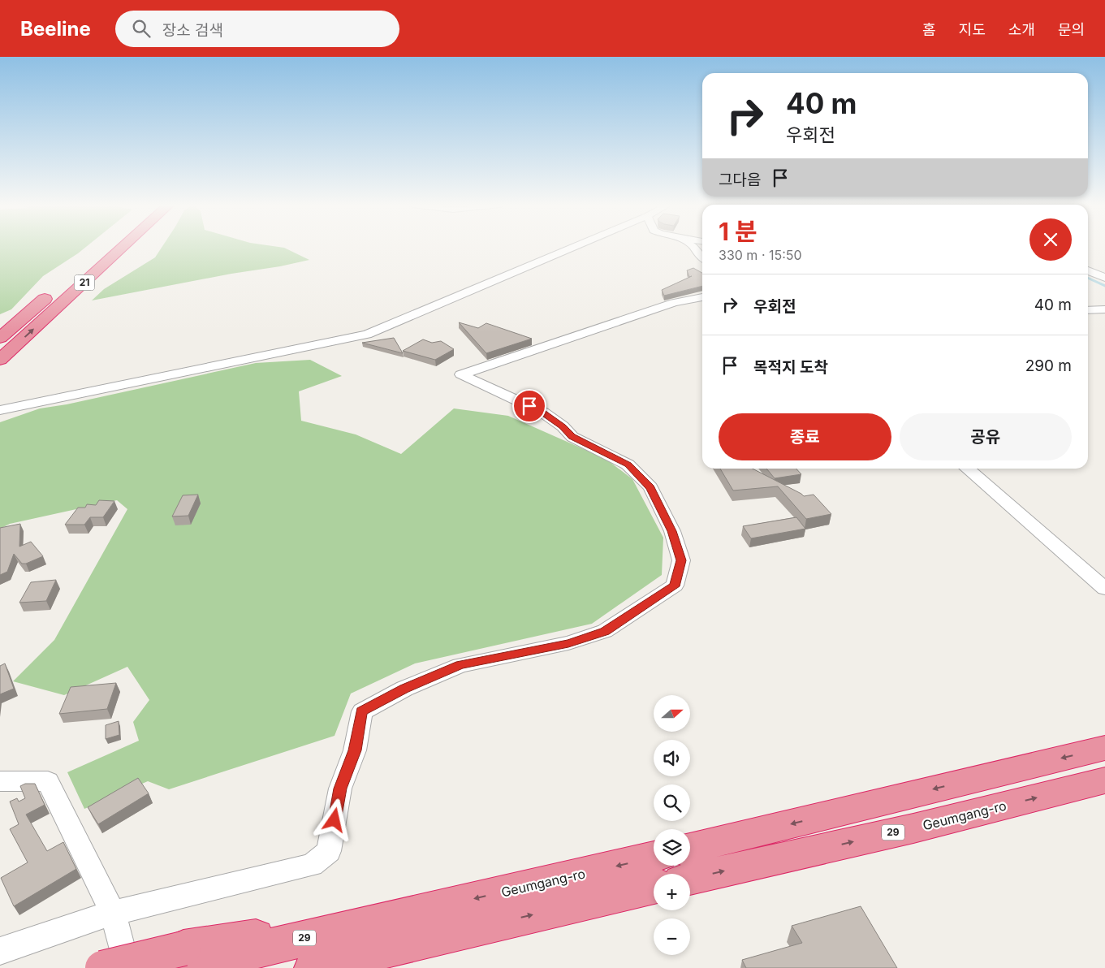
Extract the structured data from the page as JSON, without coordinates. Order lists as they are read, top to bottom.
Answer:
{
  "streets": {
    "highway": ["21", "Geumgang-ro", "29"]
  },
  "crossings": [
    ["Geumgang-ro", "29"]
  ],
  "north": "right",
  "page": {
    "header": "Beeline",
    "search": "장소 검색",
    "nav": [
      "홈",
      "지도",
      "소개",
      "문의"
    ],
    "turn": ["40 m", "우회전"],
    "then": "그다음",
    "heading": ["1 분", "330 m · 15:50"],
    "list": [
      {
        "name": "우회전",
        "value": "40 m"
      },
      {
        "name": "목적지 도착",
        "value": "290 m"
      }
    ],
    "buttons": ["종료", "공유"],
    "map_buttons": ["+", "−"]
  }
}
